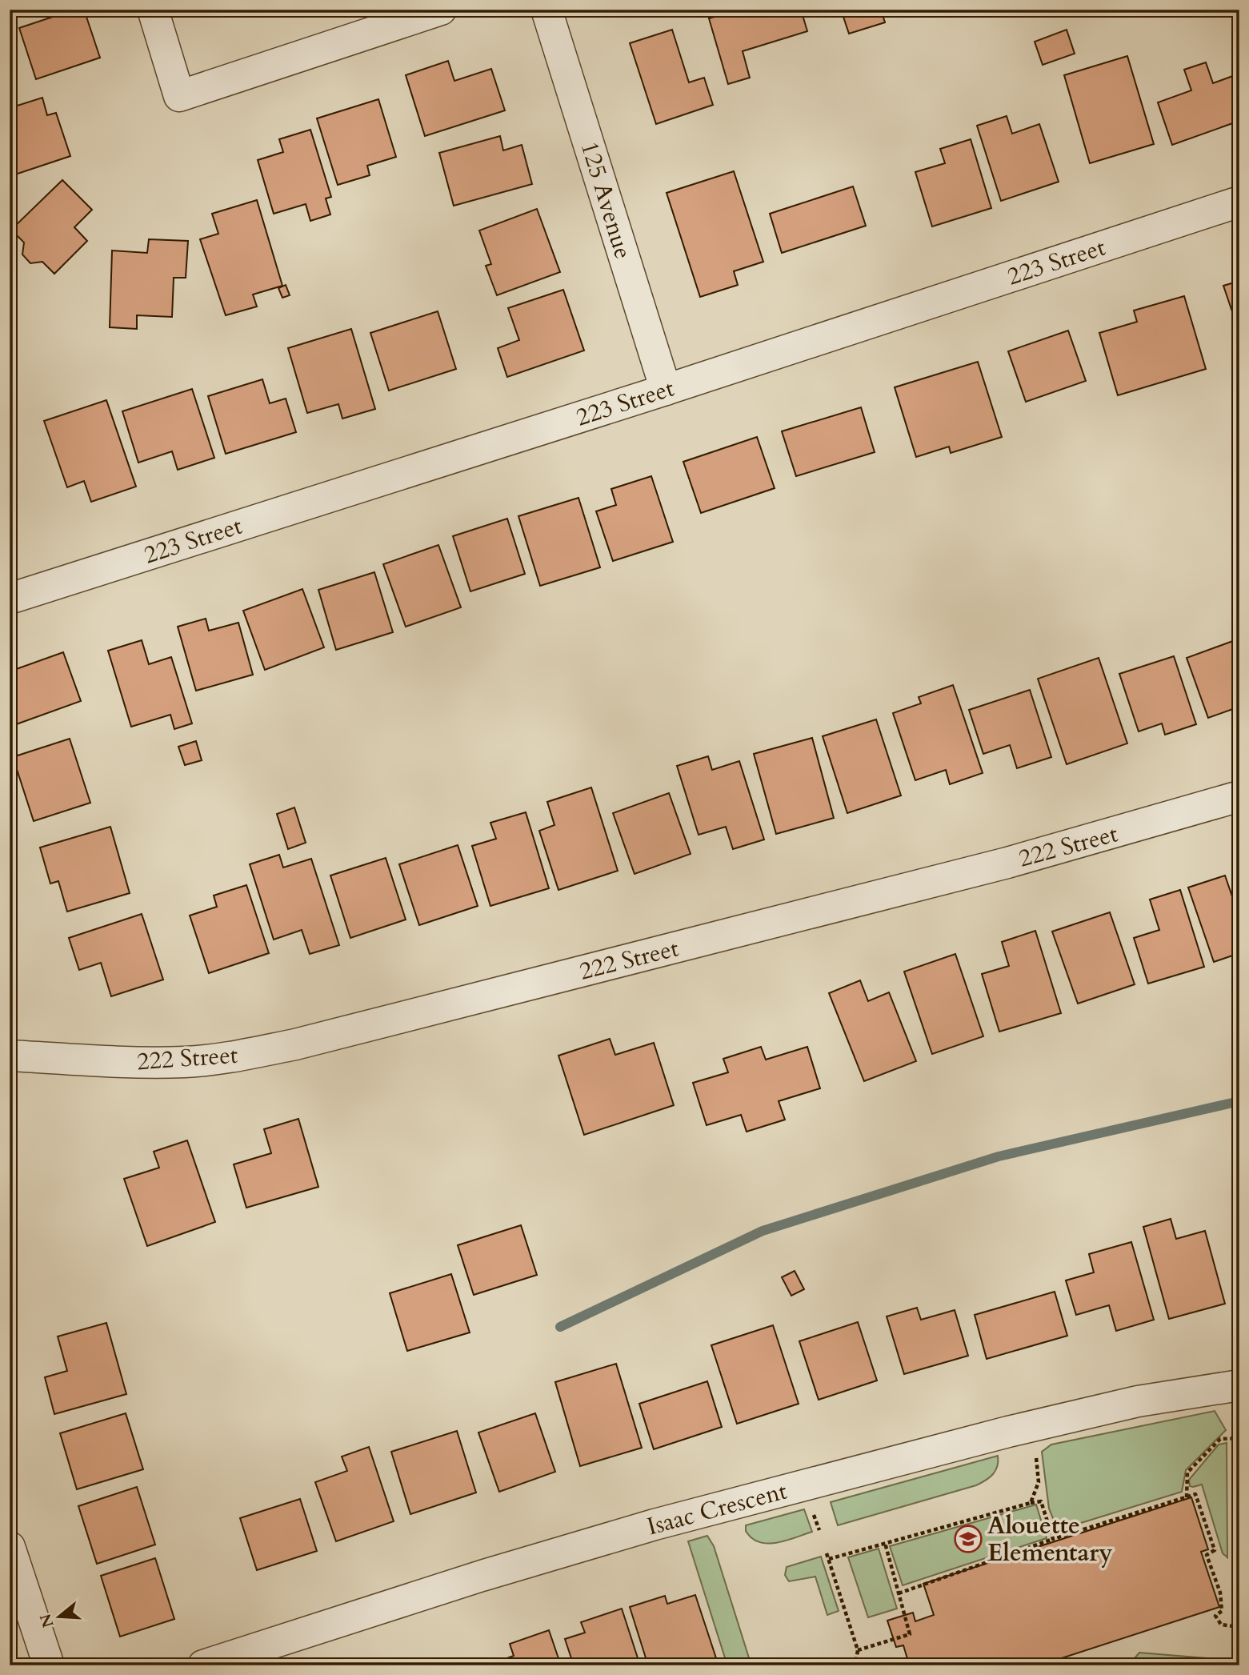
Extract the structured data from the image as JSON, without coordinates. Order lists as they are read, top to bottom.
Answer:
{
  "streets": {
    "street": [
      "125 Avenue",
      "223 Street",
      "222 Street",
      "Isaac Crescent"
    ]
  },
  "crossings": [
    ["125 Avenue", "223 Street"]
  ],
  "places": {
    "school or university": ["Alouette Elementary"]
  },
  "north": "left"
}
